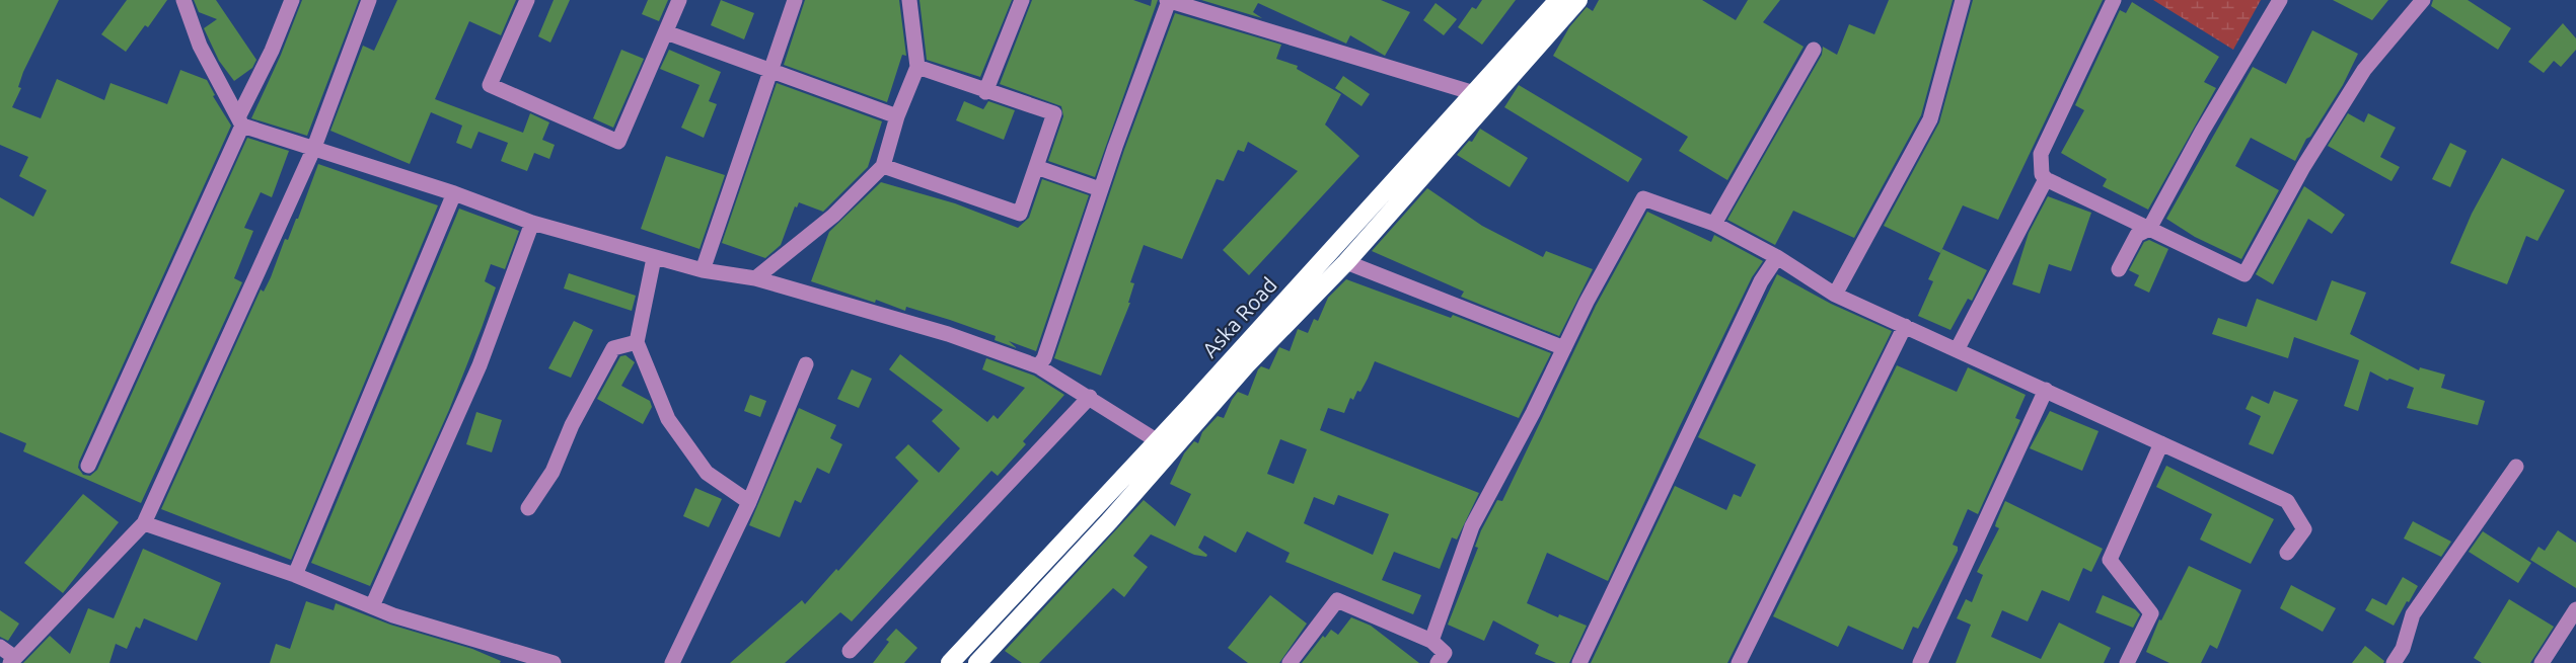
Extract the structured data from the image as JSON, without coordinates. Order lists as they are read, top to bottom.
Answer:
{
  "streets": {
    "highway": ["Aska Road"]
  }
}
